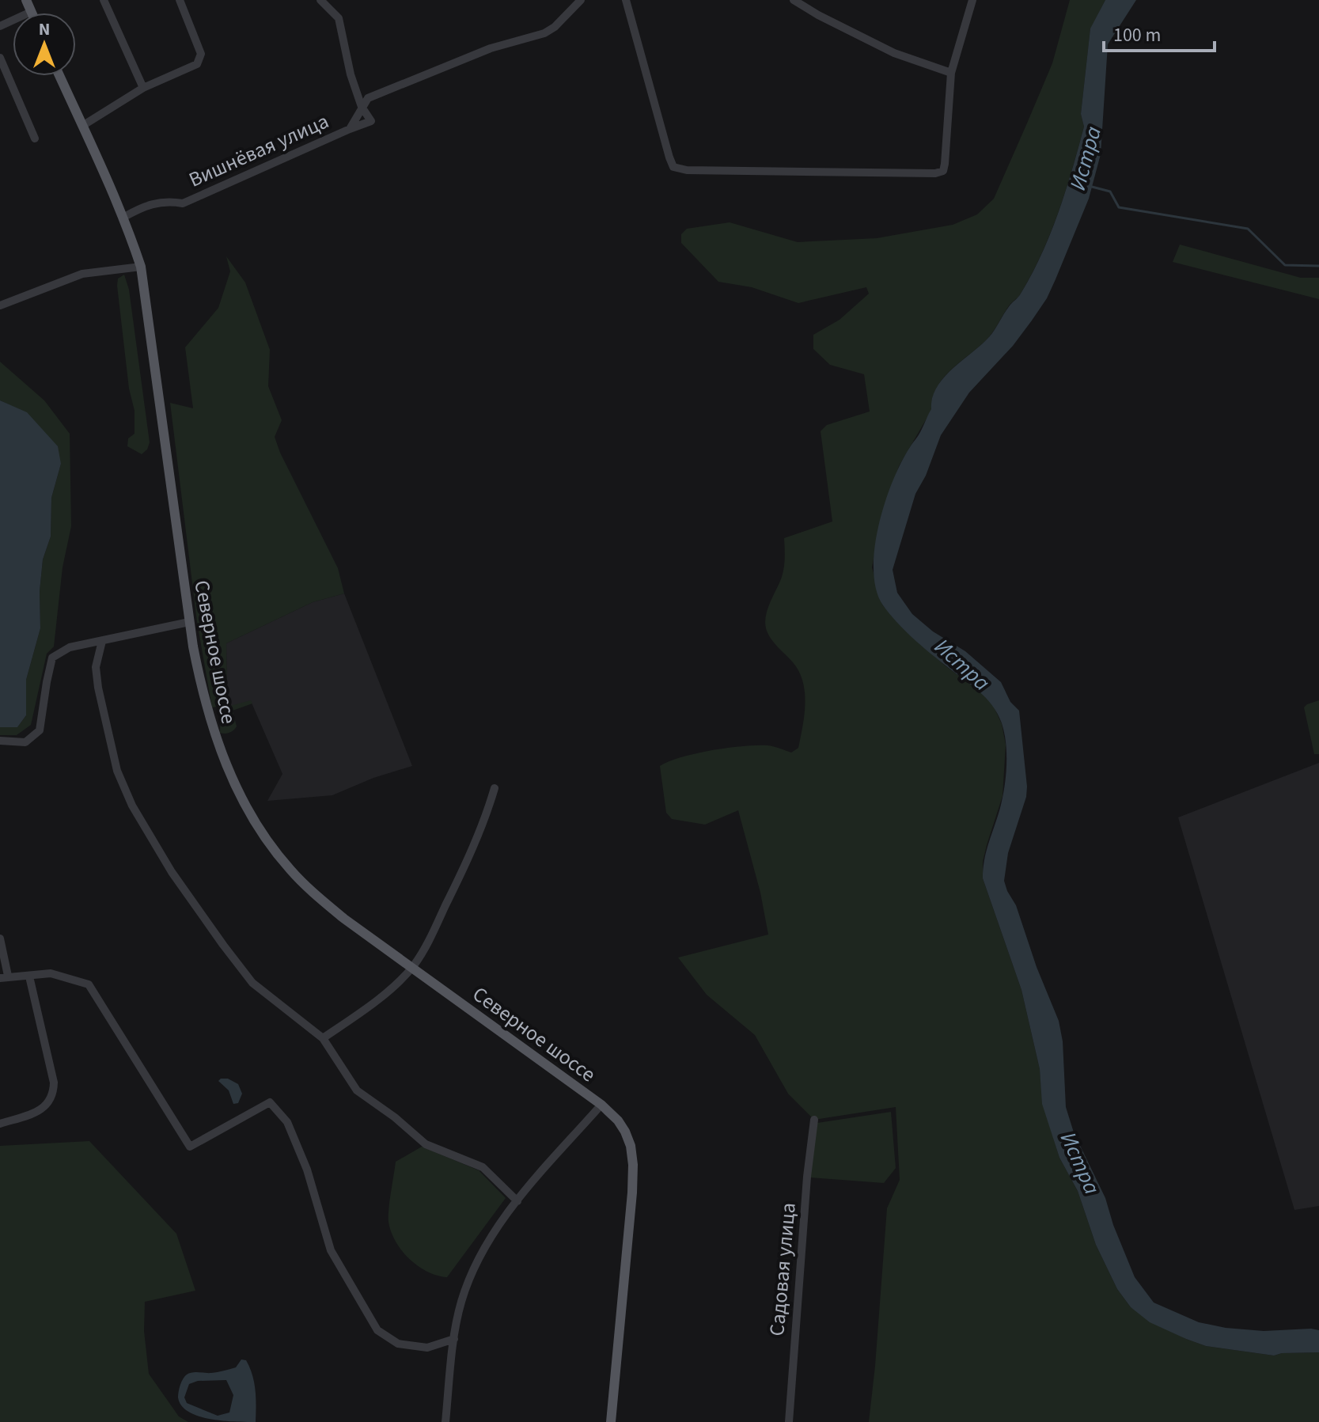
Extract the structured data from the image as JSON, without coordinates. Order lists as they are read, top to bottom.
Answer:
{
  "streets": {
    "main road": ["Северное шоссе"],
    "street": ["Вишнёвая улица", "Садовая улица"]
  },
  "crossings": [
    ["Вишнёвая улица", "Северное шоссе"]
  ],
  "water": ["Истра"],
  "scale_bar": "100 m",
  "north": "top"
}
